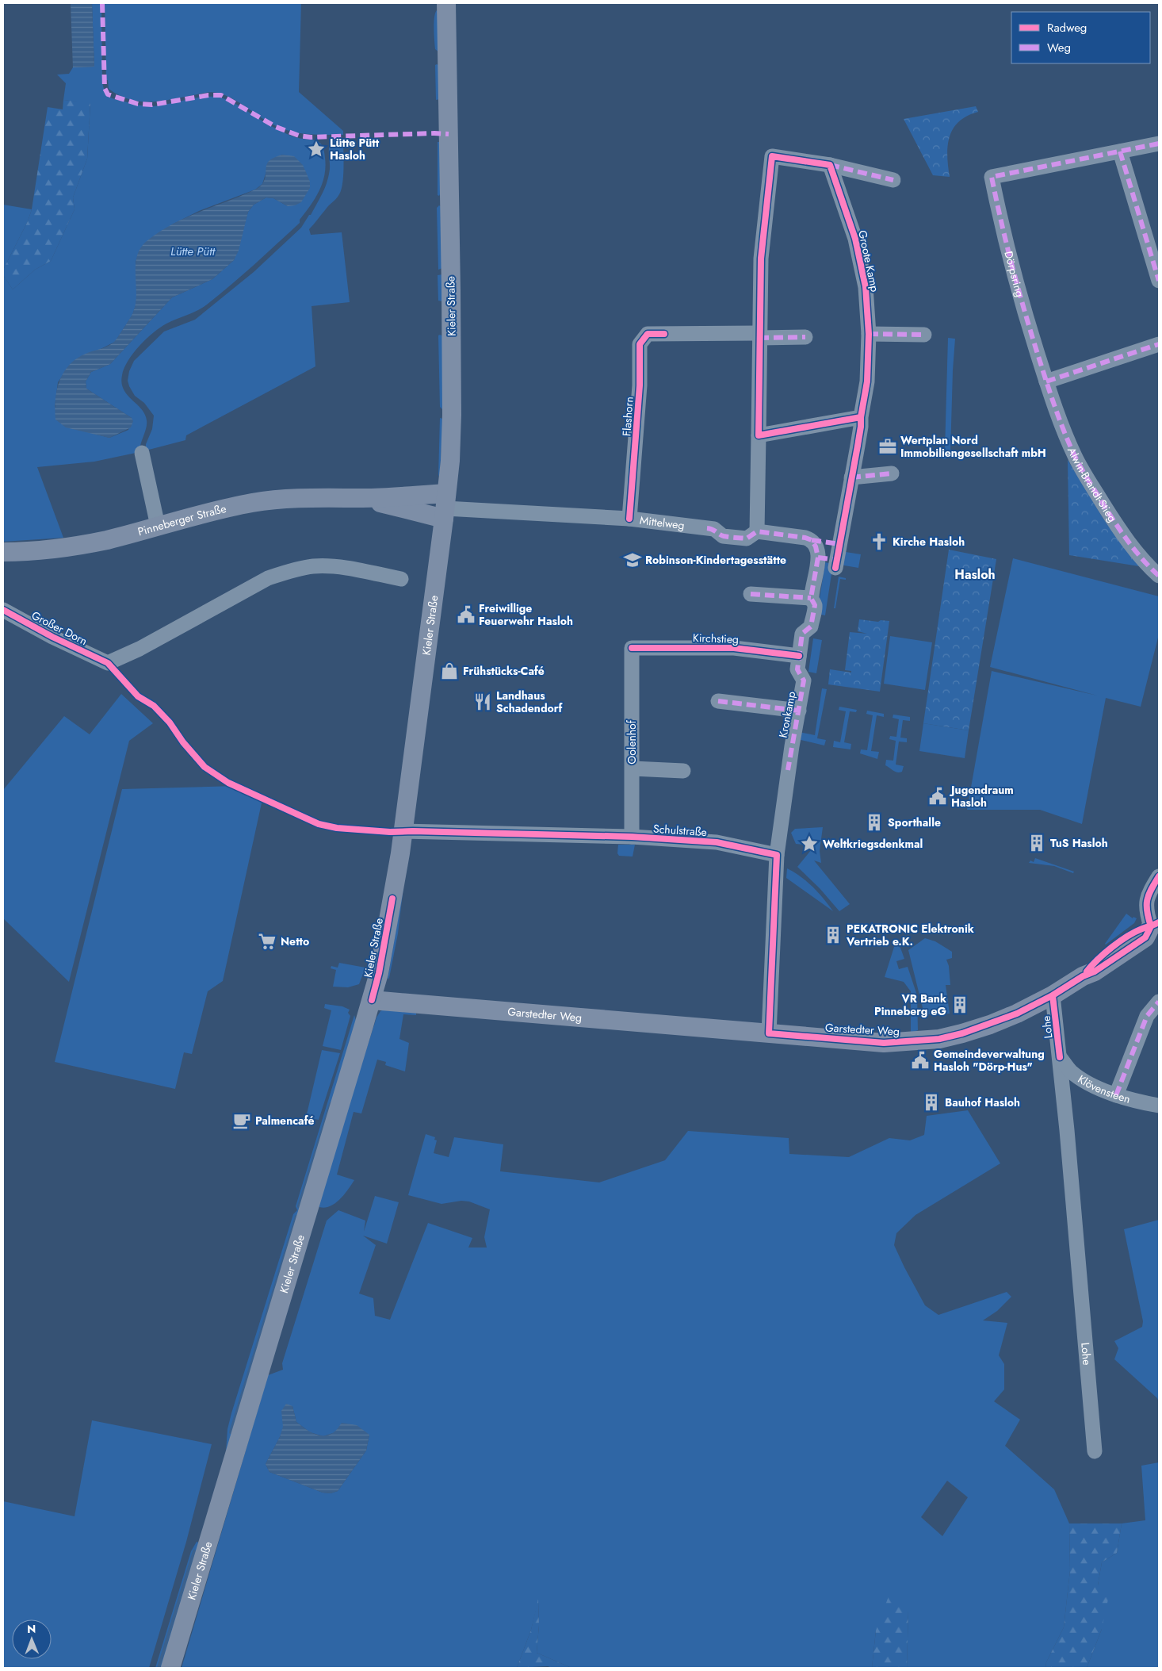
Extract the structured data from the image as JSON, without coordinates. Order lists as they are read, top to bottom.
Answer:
{
  "streets": {
    "main road": ["Kieler Straße", "Pinneberger Straße", "Garstedter Weg"],
    "street": [
      "Groote Kamp",
      "Dörpsring",
      "Flashorn",
      "Alwin-Brandt-Stieg",
      "Mittelweg",
      "Großer Dorn",
      "Kirchstieg",
      "Kronkamp",
      "Oolenhof",
      "Schulstraße",
      "Lohe",
      "Klövensteen"
    ]
  },
  "crossings": [
    ["Dörpsring", "Alwin-Brandt-Stieg"],
    ["Kieler Straße", "Pinneberger Straße"],
    ["Kieler Straße", "Mittelweg"],
    ["Kieler Straße", "Schulstraße"],
    ["Kieler Straße", "Garstedter Weg"],
    ["Flashorn", "Mittelweg"],
    ["Pinneberger Straße", "Mittelweg"],
    ["Mittelweg", "Kronkamp"],
    ["Kirchstieg", "Kronkamp"],
    ["Kirchstieg", "Oolenhof"],
    ["Kronkamp", "Schulstraße"],
    ["Oolenhof", "Schulstraße"],
    ["Garstedter Weg", "Lohe"],
    ["Lohe", "Klövensteen"]
  ],
  "districts": ["Hasloh"],
  "water": ["Lütte Pütt"],
  "places": {
    "place": ["Lütte Pütt Hasloh", "Weltkriegsdenkmal"],
    "office": ["Wertplan Nord Immobiliengesellschaft mbH"],
    "church": ["Kirche Hasloh"],
    "school or university": ["Robinson-Kindertagesstätte"],
    "public building": ["Freiwillige Feuerwehr Hasloh", "Jugendraum Hasloh", "Gemeindeverwaltung Hasloh \"Dörp-Hus\""],
    "shop": ["Frühstücks-Café"],
    "restaurant": ["Landhaus Schadendorf"],
    "building": [
      "Sporthalle",
      "TuS Hasloh",
      "PEKATRONIC Elektronik Vertrieb e.K.",
      "VR Bank Pinneberg eG",
      "Bauhof Hasloh"
    ],
    "supermarket": ["Netto"],
    "cafe": ["Palmencafé"]
  },
  "legend": ["Radweg", "Weg"],
  "north": "top"
}
